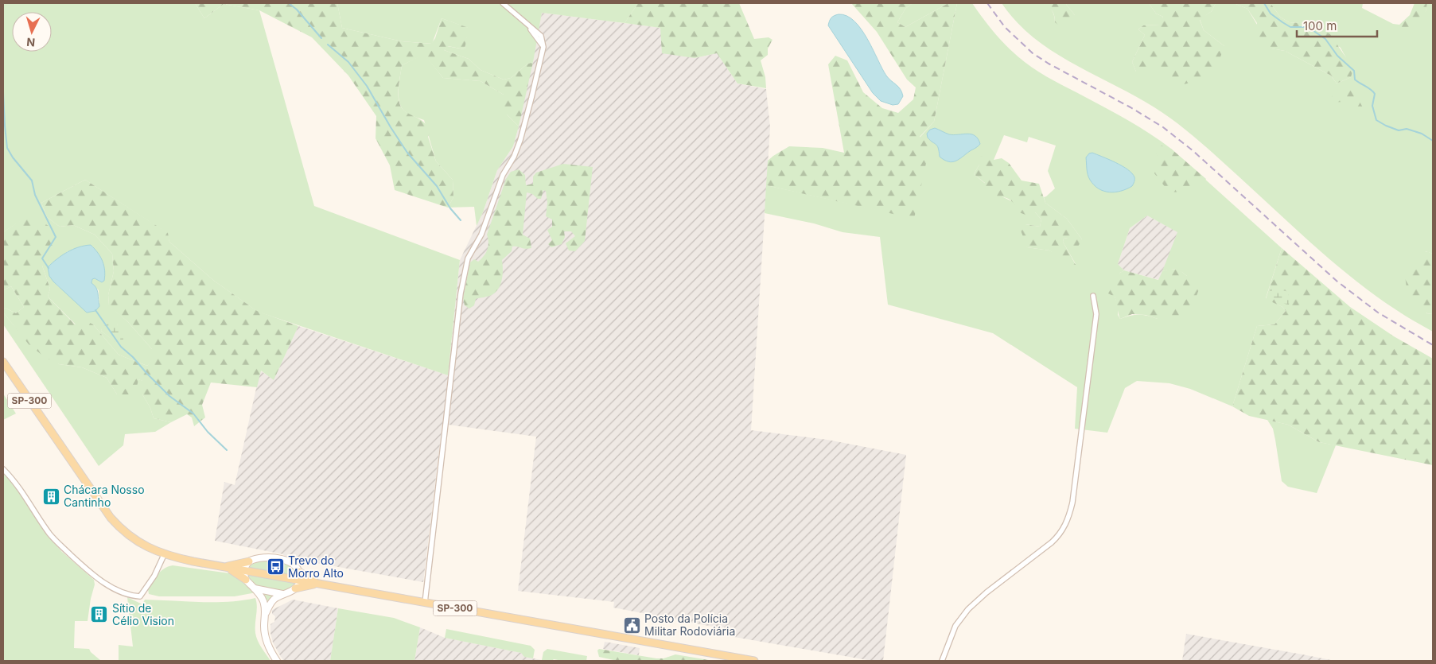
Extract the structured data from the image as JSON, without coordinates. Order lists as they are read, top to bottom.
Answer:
{
  "streets": {
    "main road": ["SP-300"]
  },
  "places": {
    "building": ["Chácara Nosso Cantinho", "Sítio de Célio Vision"],
    "bus stop": ["Trevo do Morro Alto"],
    "public building": ["Posto da Polícia Militar Rodoviária"]
  },
  "scale_bar": "100 m",
  "north": "bottom"
}
